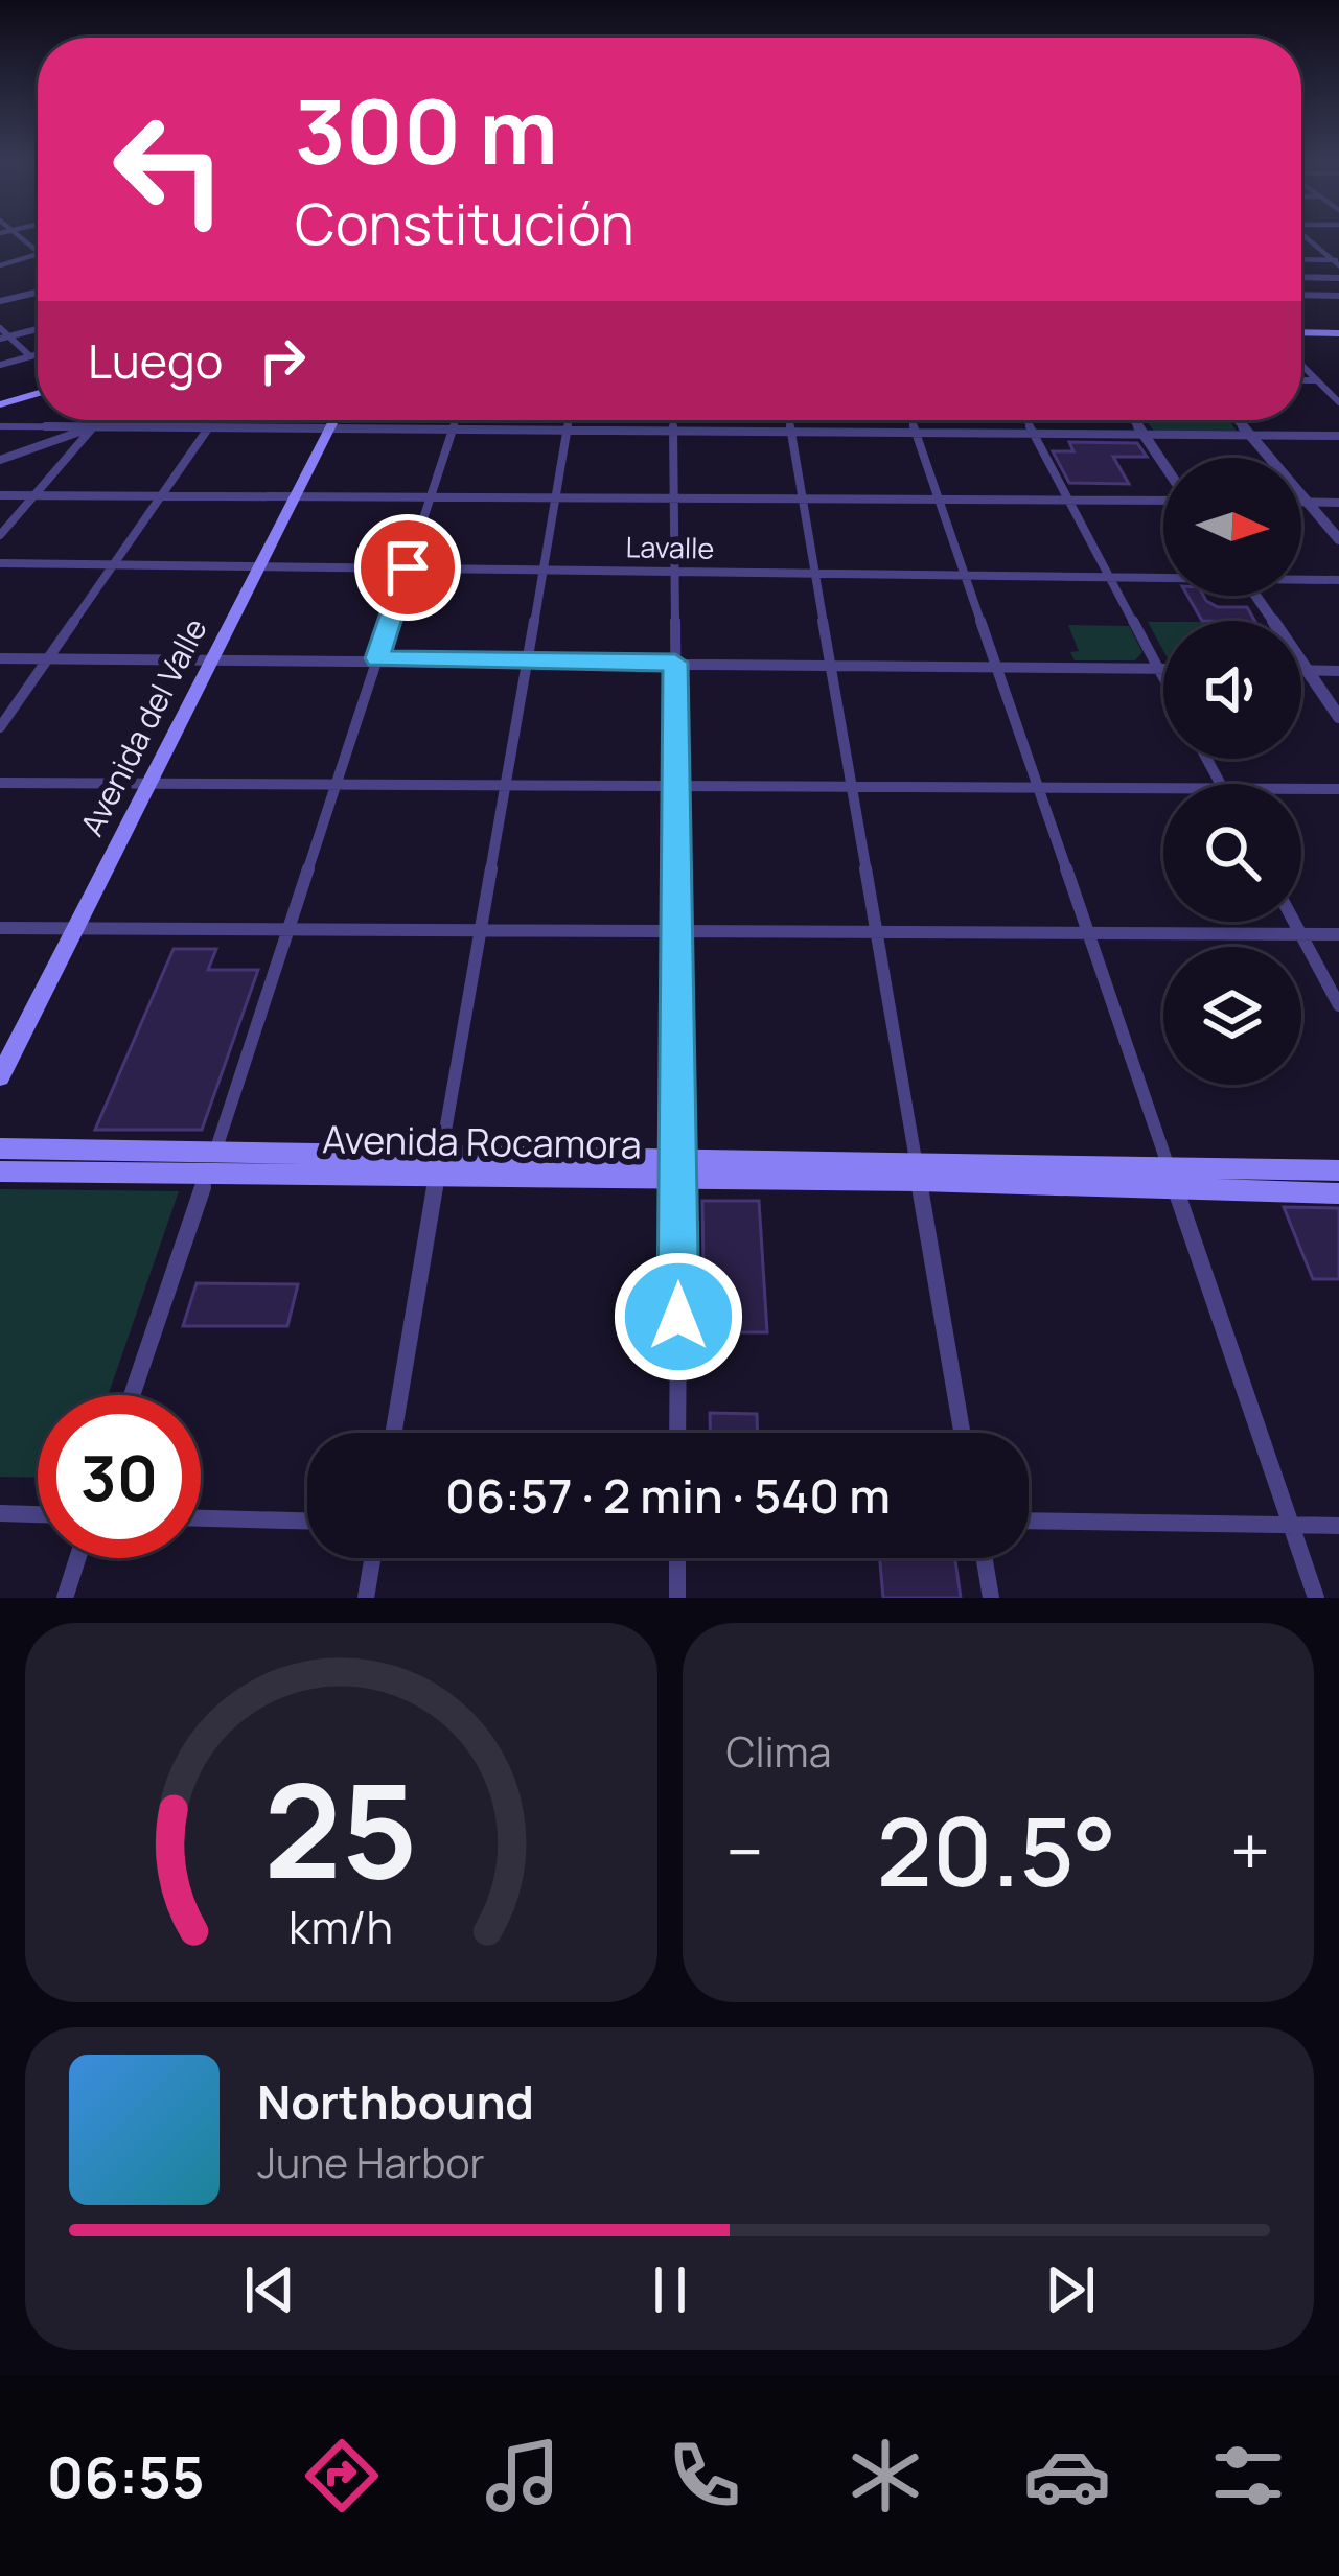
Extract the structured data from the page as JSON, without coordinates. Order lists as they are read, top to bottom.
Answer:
{
  "streets": {
    "main road": ["Avenida del Valle", "Avenida Rocamora"],
    "street": ["Lavalle"]
  },
  "crossings": [
    ["Lavalle", "Avenida del Valle"]
  ],
  "north": "right",
  "page": {
    "turn": ["300 m", "Constitución"],
    "then": "Luego",
    "limit": "30",
    "trip": "06:57 · 2 min · 540 m",
    "tile": "Clima",
    "heat": ["−", "20.5°", "+"],
    "song": ["Northbound", "June Harbor"],
    "tabs": "06:55",
    "gauge": ["25", "km/h"]
  }
}
